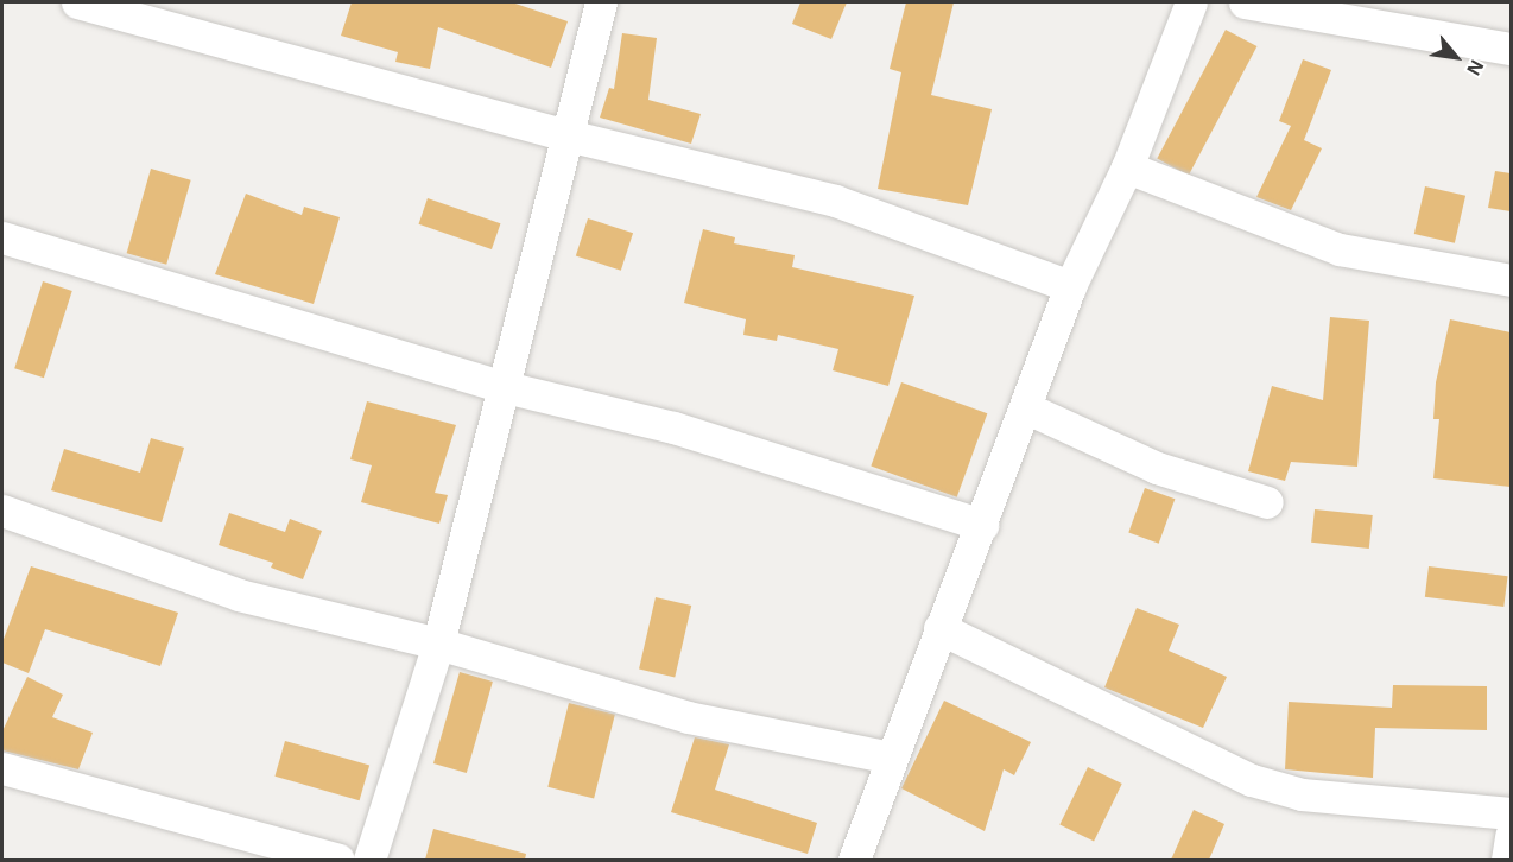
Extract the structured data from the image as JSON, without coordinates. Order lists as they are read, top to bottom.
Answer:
{
  "north": "bottom right"
}
